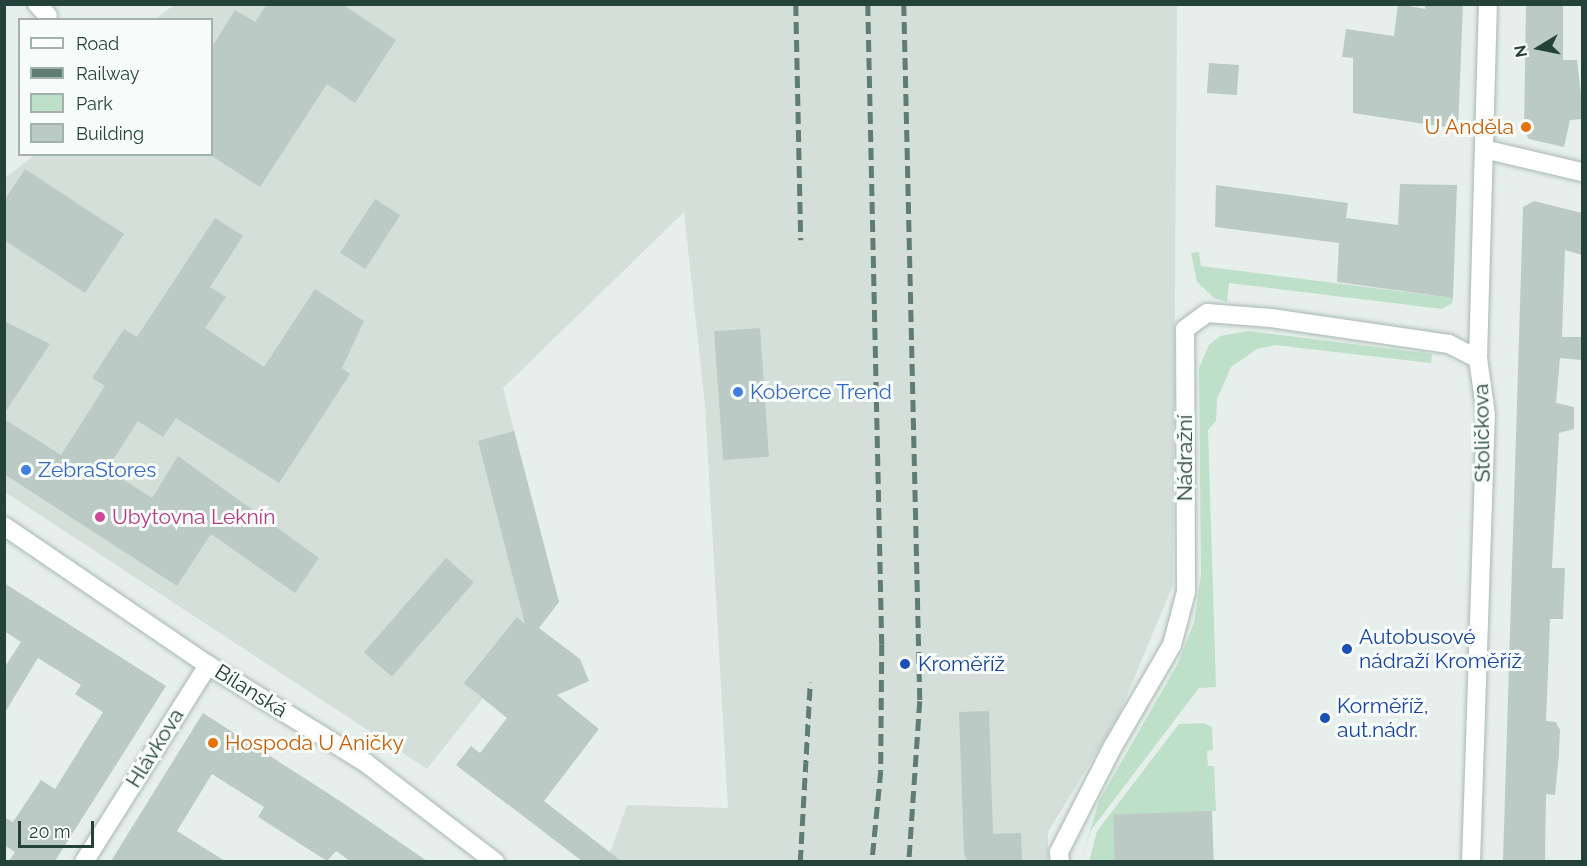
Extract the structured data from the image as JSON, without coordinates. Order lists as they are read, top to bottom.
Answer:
{
  "streets": {
    "street": [
      "Stoličkova",
      "Nádražní",
      "Bílanská",
      "Hlávkova"
    ]
  },
  "crossings": [
    ["Stoličkova", "Nádražní"],
    ["Bílanská", "Hlávkova"]
  ],
  "places": [
    "U Anděla",
    "Koberce Trend",
    "ZebraStores",
    "Ubytovna Leknín",
    "Autobusové nádraží Kroměříž",
    "Kroměříž",
    "Korměříž, aut.nádr.",
    "Hospoda U Aničky"
  ],
  "legend": [
    "Road",
    "Railway",
    "Park",
    "Building"
  ],
  "scale_bar": "20 m",
  "north": "left"
}
